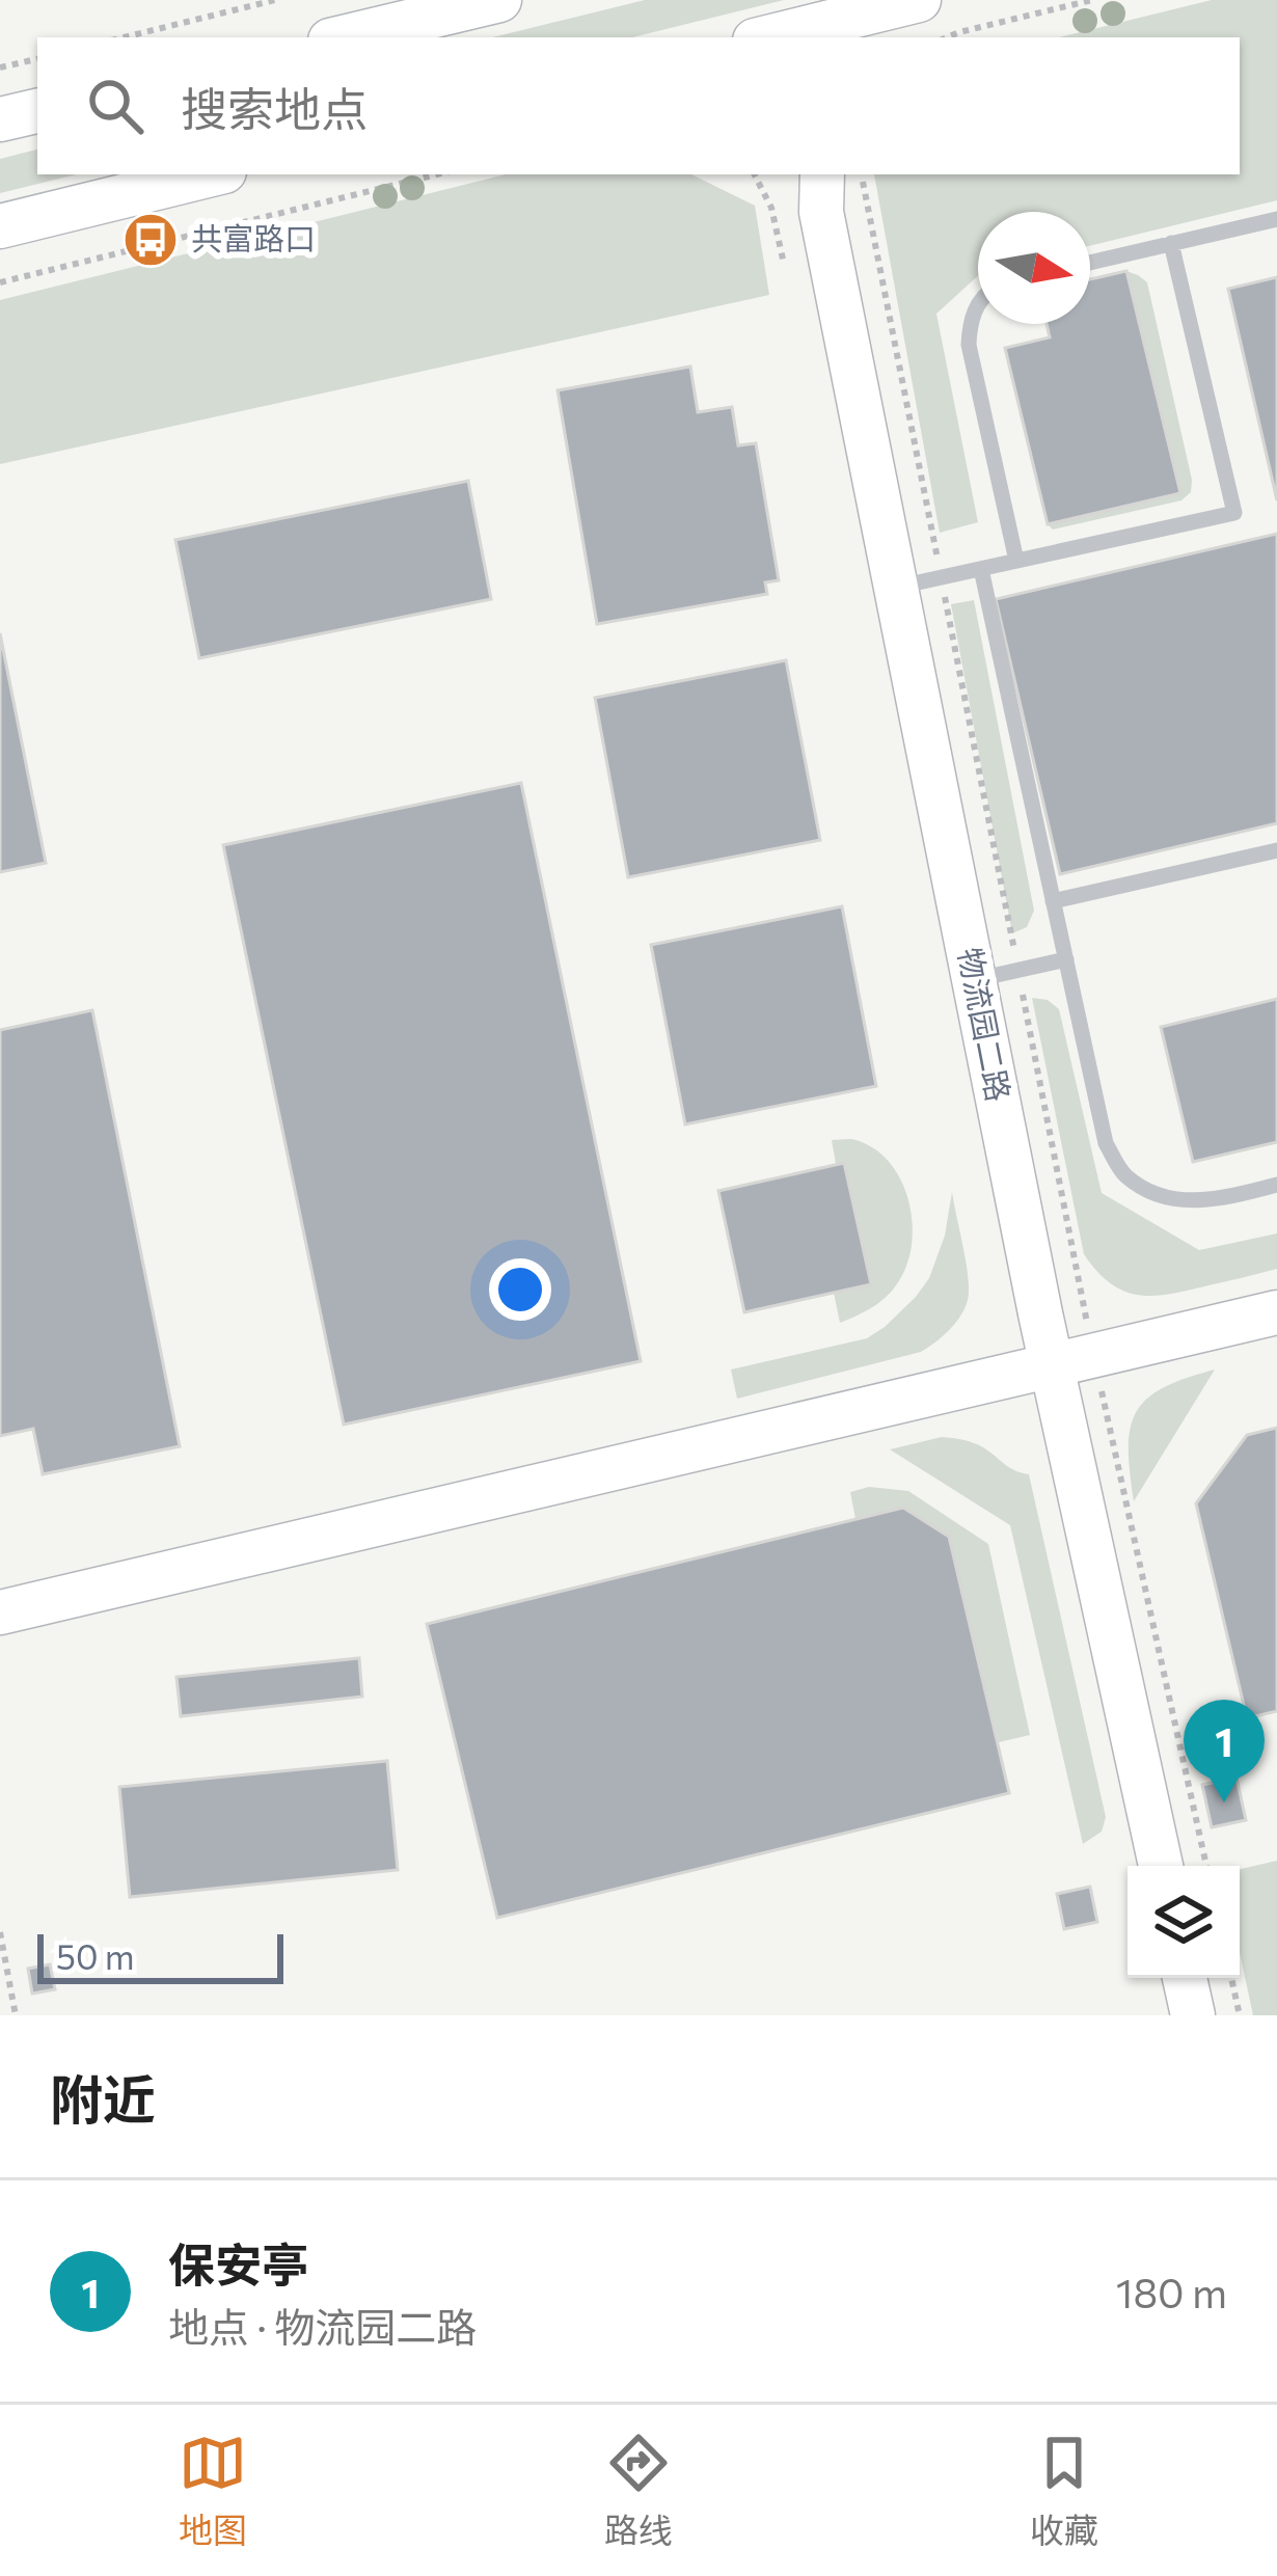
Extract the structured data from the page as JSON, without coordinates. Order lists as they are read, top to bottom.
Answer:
{
  "streets": {
    "street": ["物流园二路"]
  },
  "places": {
    "bus stop": ["共富路口"]
  },
  "scale_bar": "50 m",
  "north": "right",
  "page": {
    "search": "搜索地点",
    "pins": "1",
    "scale": "50 m",
    "heading": "附近",
    "list": [
      {
        "mark": "1",
        "name": "保安亭",
        "note": "地点 · 物流园二路",
        "value": "180 m"
      }
    ],
    "nav": ["地图", "路线", "收藏"]
  }
}
